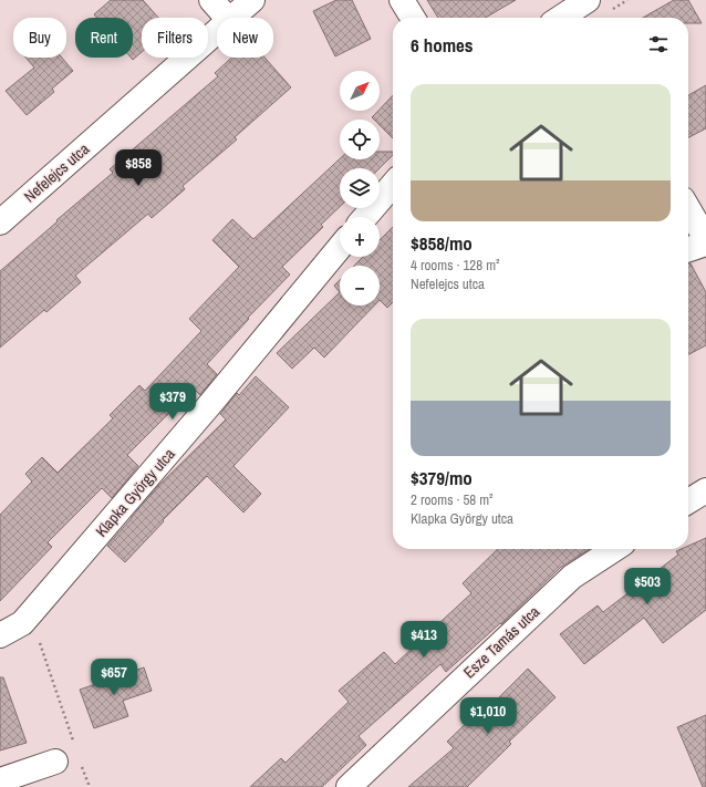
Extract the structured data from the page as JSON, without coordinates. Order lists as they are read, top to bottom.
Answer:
{
  "streets": {
    "street": ["Nefelejcs utca", "Klapka György utca", "Esze Tamás utca"]
  },
  "north": "top right",
  "page": {
    "chip": [
      "Buy",
      "Rent",
      "Filters",
      "New"
    ],
    "heading": "6 homes",
    "map_buttons": ["+", "−"],
    "list": [
      {
        "name": "$858/mo",
        "note": "4 rooms · 128 m² · Nefelejcs utca"
      },
      {
        "name": "$379/mo",
        "note": "2 rooms · 58 m² · Klapka György utca"
      }
    ],
    "price": [
      "$858",
      "$379",
      "$503",
      "$413",
      "$657",
      "$1,010"
    ]
  }
}
